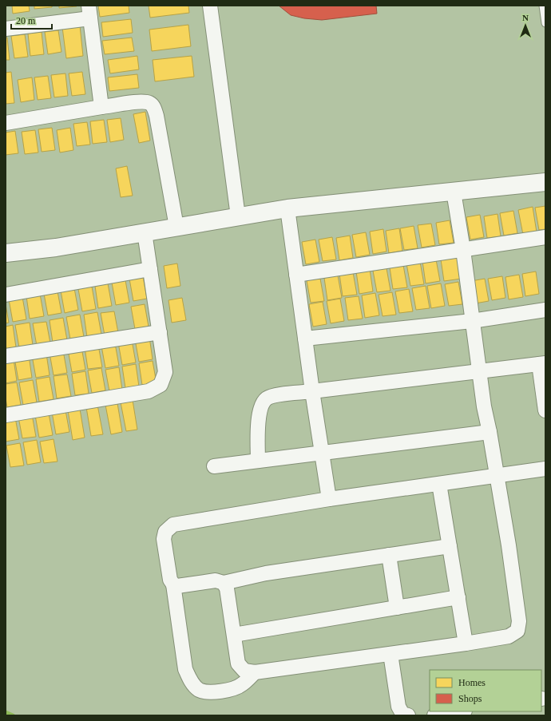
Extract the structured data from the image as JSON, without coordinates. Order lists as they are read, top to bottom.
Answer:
{
  "legend": ["Homes", "Shops"],
  "scale_bar": "20 m",
  "north": "top"
}
